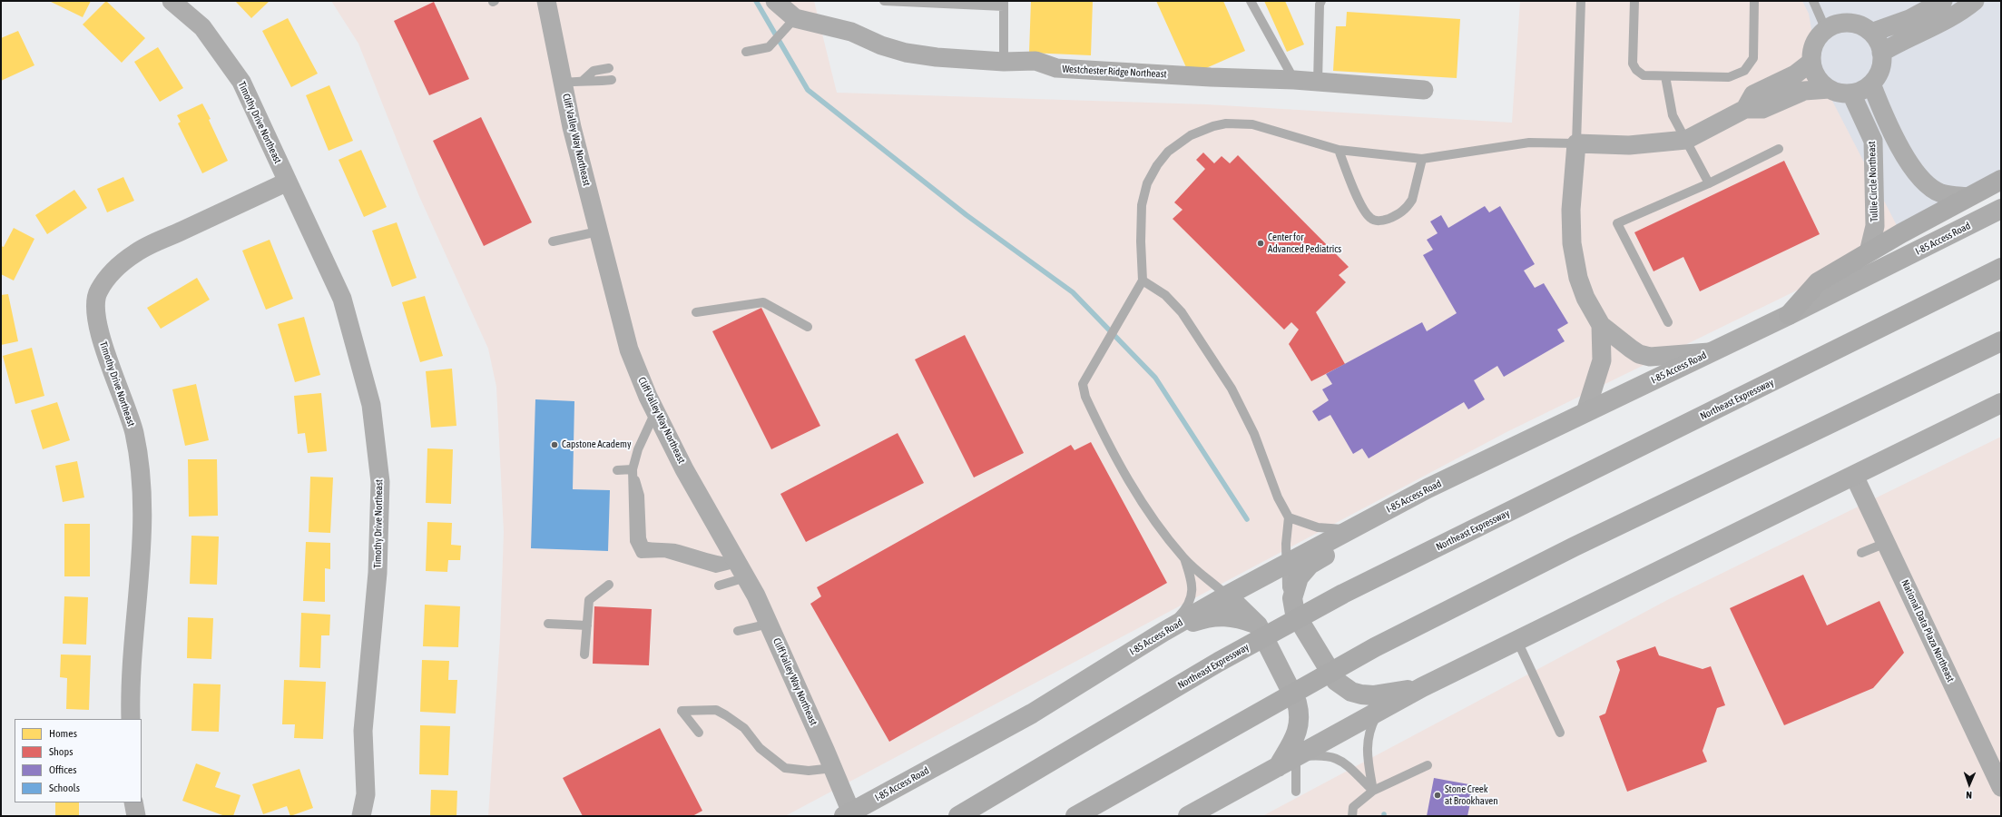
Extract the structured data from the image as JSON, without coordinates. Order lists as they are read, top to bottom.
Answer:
{
  "streets": {
    "highway": ["Northeast Expressway"],
    "main road": ["I-85 Access Road"],
    "street": [
      "Westchester Ridge Northeast",
      "Timothy Drive Northeast",
      "Cliff Valley Way Northeast",
      "Tullie Circle Northeast",
      "National Data Plaza Northeast"
    ]
  },
  "crossings": [
    ["Cliff Valley Way Northeast", "I-85 Access Road"]
  ],
  "places": ["Center for Advanced Pediatrics", "Capstone Academy", "Stone Creek at Brookhaven"],
  "legend": [
    "Homes",
    "Shops",
    "Offices",
    "Schools"
  ],
  "north": "bottom"
}
